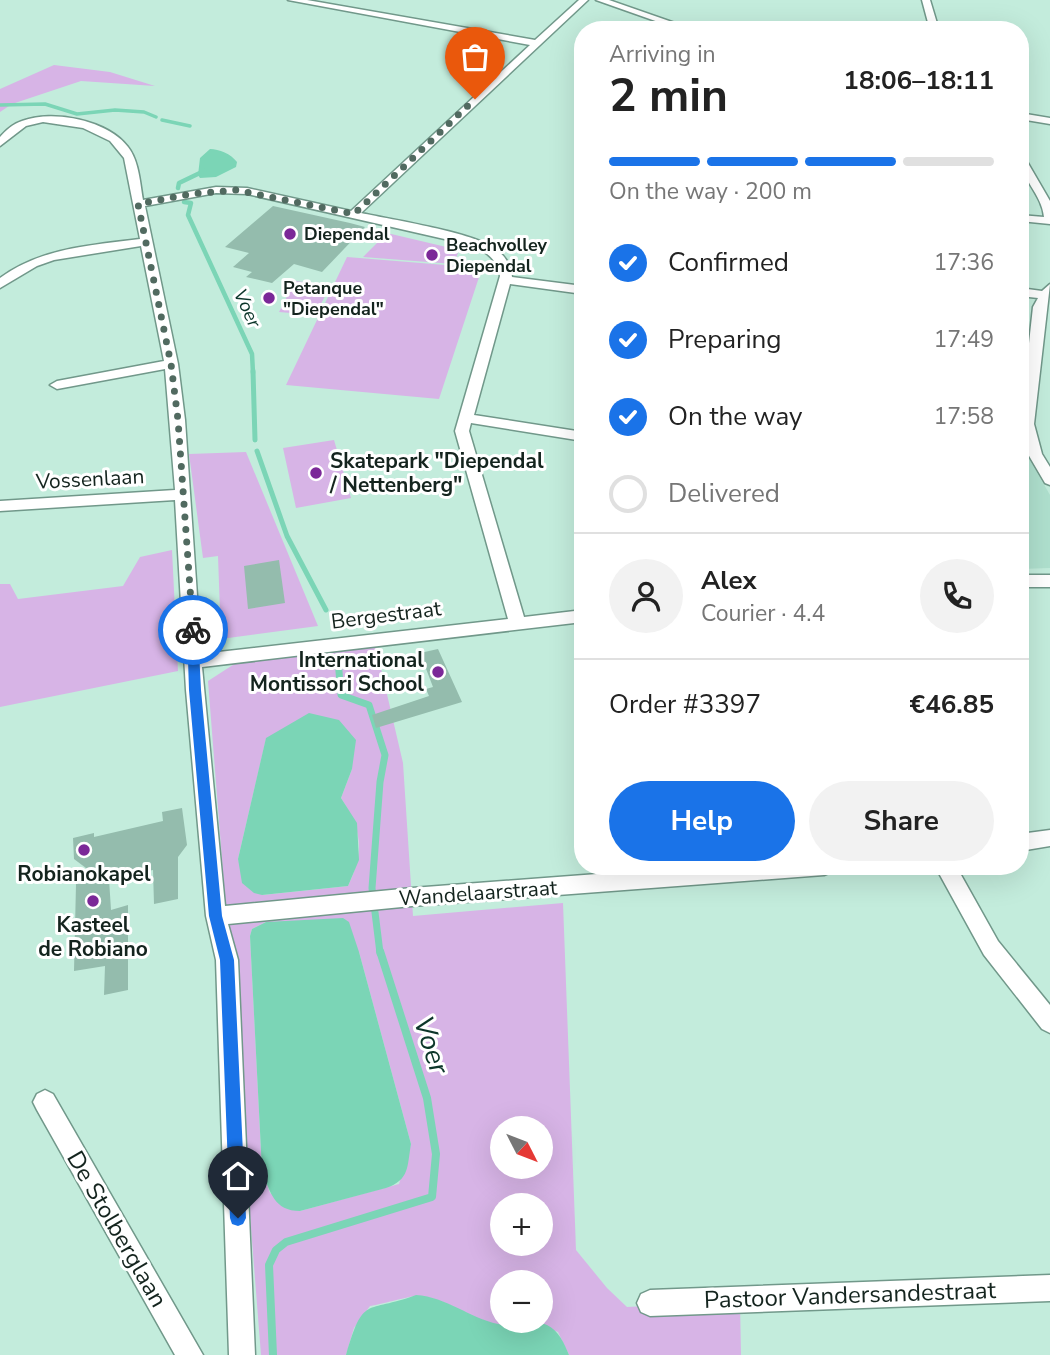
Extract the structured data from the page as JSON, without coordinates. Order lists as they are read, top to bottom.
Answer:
{
  "streets": {
    "street": [
      "Vossenlaan",
      "Bergestraat",
      "Wandelaarstraat",
      "De Stolberglaan",
      "Pastoor Vandersandestraat"
    ]
  },
  "water": ["Voer"],
  "places": [
    "Diependal",
    "Beachvolley Diependal",
    "Petanque \"Diependal\"",
    "Skatepark \"Diependal / Nettenberg\"",
    "International Montissori School",
    "Robianokapel",
    "Kasteel de Robiano"
  ],
  "north": "bottom right",
  "page": {
    "heading": ["2 min", "Arriving in", "18:06–18:11"],
    "panel": [
      "Alex",
      "Courier · 4.4",
      "Order #3397",
      "€46.85"
    ],
    "bar": "On the way · 200 m",
    "list": [
      ["Confirmed", "17:36"],
      ["Preparing", "17:49"],
      ["On the way", "17:58"],
      "Delivered"
    ],
    "buttons": ["Help", "Share"],
    "map_buttons": ["+", "−"]
  }
}
